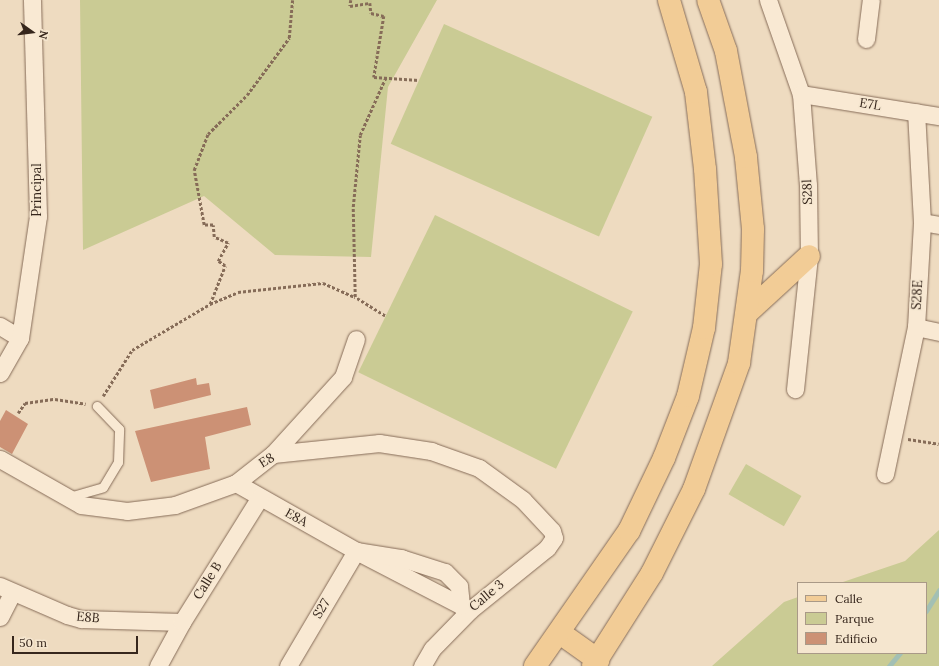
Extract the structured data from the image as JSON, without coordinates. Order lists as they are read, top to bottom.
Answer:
{
  "streets": {
    "street": [
      "E7L",
      "Principal",
      "S28l",
      "S28E",
      "E8",
      "E8A",
      "Calle B",
      "Calle 3",
      "S27",
      "E8B"
    ]
  },
  "crossings": [
    ["E7L", "S28l"],
    ["E7L", "S28E"],
    ["E8", "E8A"],
    ["E8", "Calle 3"],
    ["E8A", "Calle B"],
    ["E8A", "Calle 3"],
    ["E8A", "S27"],
    ["Calle B", "E8B"]
  ],
  "legend": ["Calle", "Parque", "Edificio"],
  "scale_bar": "50 m",
  "north": "right"
}
